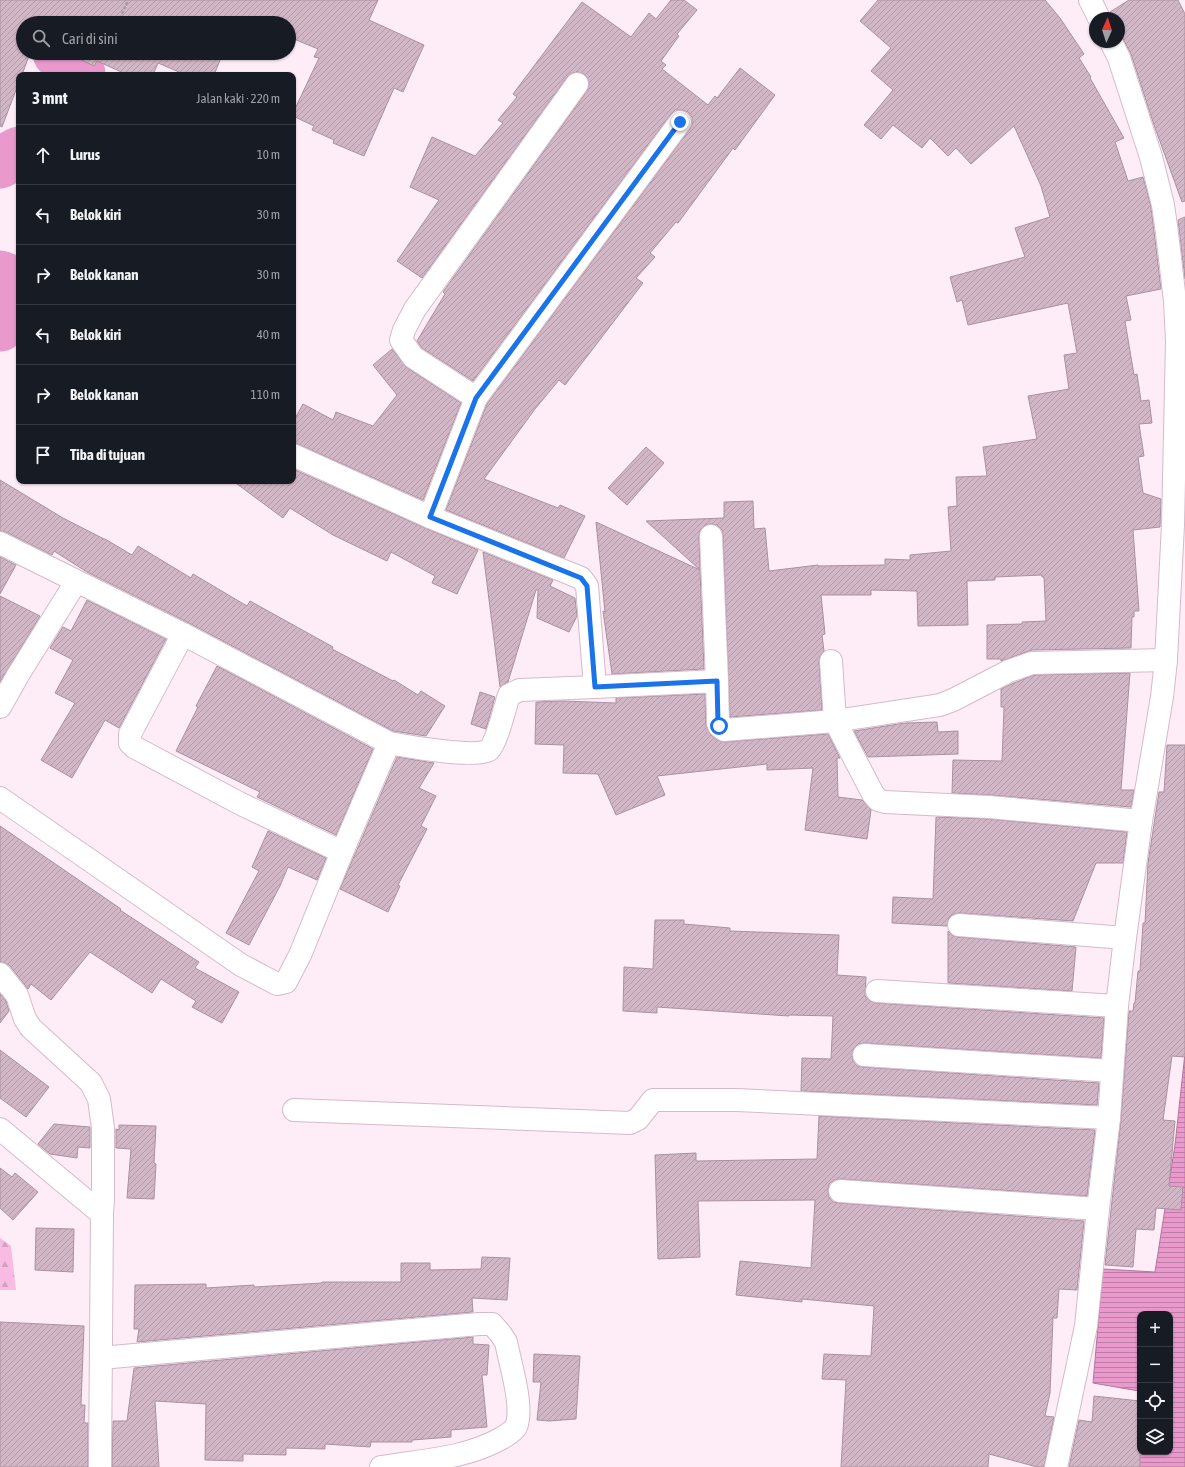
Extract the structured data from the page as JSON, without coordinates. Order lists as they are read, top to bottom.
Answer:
{
  "north": "top",
  "page": {
    "search": "Cari di sini",
    "heading": ["3 mnt", "Jalan kaki · 220 m"],
    "list": [
      ["Lurus", "10 m"],
      ["Belok kiri", "30 m"],
      ["Belok kanan", "30 m"],
      ["Belok kiri", "40 m"],
      ["Belok kanan", "110 m"],
      "Tiba di tujuan"
    ],
    "map_buttons": ["+", "−"]
  }
}
